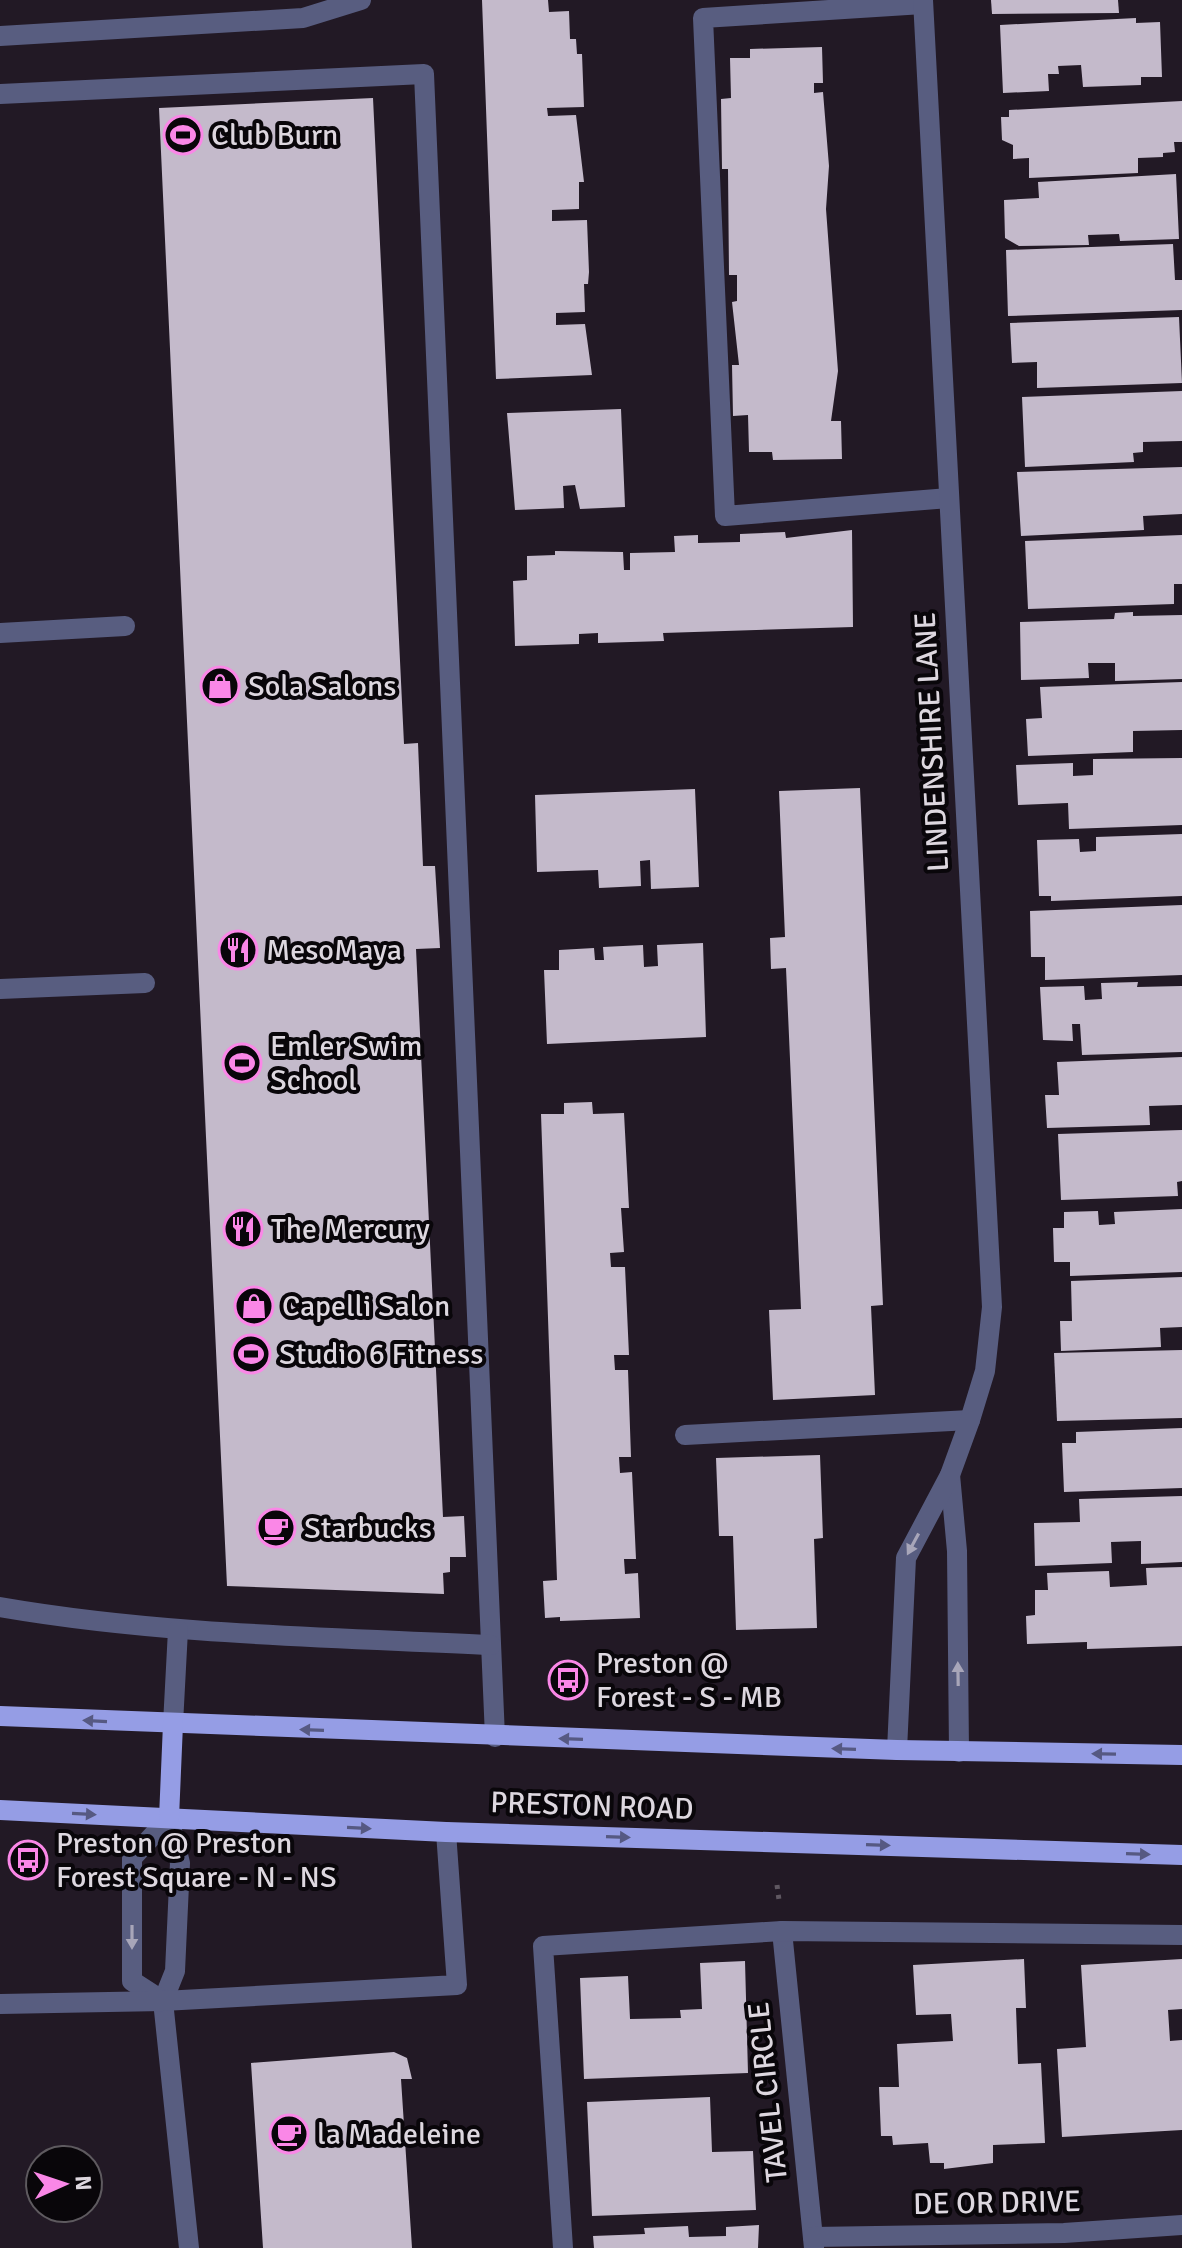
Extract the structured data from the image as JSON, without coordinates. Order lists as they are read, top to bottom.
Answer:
{
  "streets": {
    "main road": ["PRESTON ROAD"],
    "street": ["LINDENSHIRE LANE", "TAVEL CIRCLE", "DE OR DRIVE"]
  },
  "crossings": [
    ["TAVEL CIRCLE", "DE OR DRIVE"]
  ],
  "places": {
    "sports": ["Club Burn", "Emler Swim School", "Studio 6 Fitness"],
    "shop": ["Sola Salons", "Capelli Salon"],
    "restaurant": ["MesoMaya", "The Mercury"],
    "cafe": ["Starbucks", "la Madeleine"],
    "bus stop": ["Preston @ Forest - S - MB", "Preston @ Preston Forest Square - N - NS"]
  },
  "north": "right"
}
